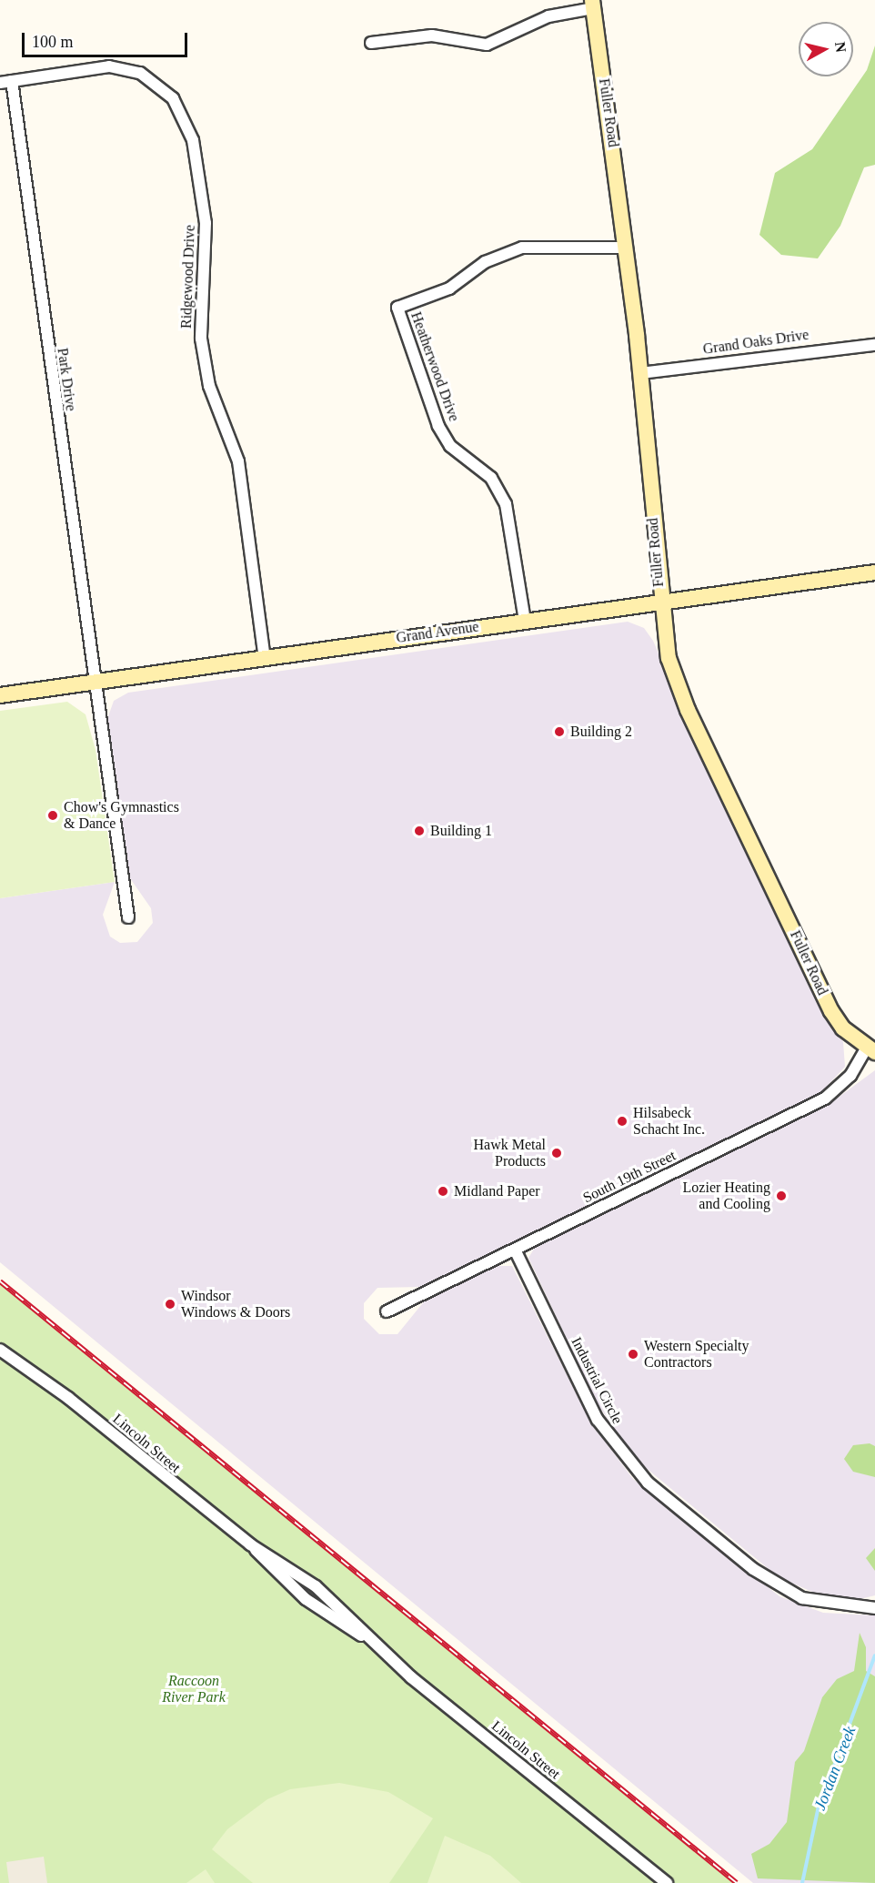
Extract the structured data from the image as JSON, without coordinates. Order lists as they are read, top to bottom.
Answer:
{
  "streets": {
    "street": [
      "Fuller Road",
      "Ridgewood Drive",
      "Grand Oaks Drive",
      "Heatherwood Drive",
      "Park Drive",
      "Grand Avenue",
      "South 19th Street",
      "Industrial Circle",
      "Lincoln Street"
    ]
  },
  "crossings": [
    ["Fuller Road", "Grand Oaks Drive"],
    ["Fuller Road", "Heatherwood Drive"],
    ["Fuller Road", "Grand Avenue"],
    ["Fuller Road", "South 19th Street"],
    ["Ridgewood Drive", "Park Drive"],
    ["Ridgewood Drive", "Grand Avenue"],
    ["Heatherwood Drive", "Grand Avenue"],
    ["Park Drive", "Grand Avenue"],
    ["South 19th Street", "Industrial Circle"]
  ],
  "water": ["Jordan Creek"],
  "parks": ["Raccoon River Park"],
  "places": [
    "Building 2",
    "Chow's Gymnastics & Dance",
    "Building 1",
    "Hilsabeck Schacht Inc.",
    "Hawk Metal Products",
    "Midland Paper",
    "Lozier Heating and Cooling",
    "Windsor Windows & Doors",
    "Western Specialty Contractors"
  ],
  "scale_bar": "100 m",
  "north": "right"
}
